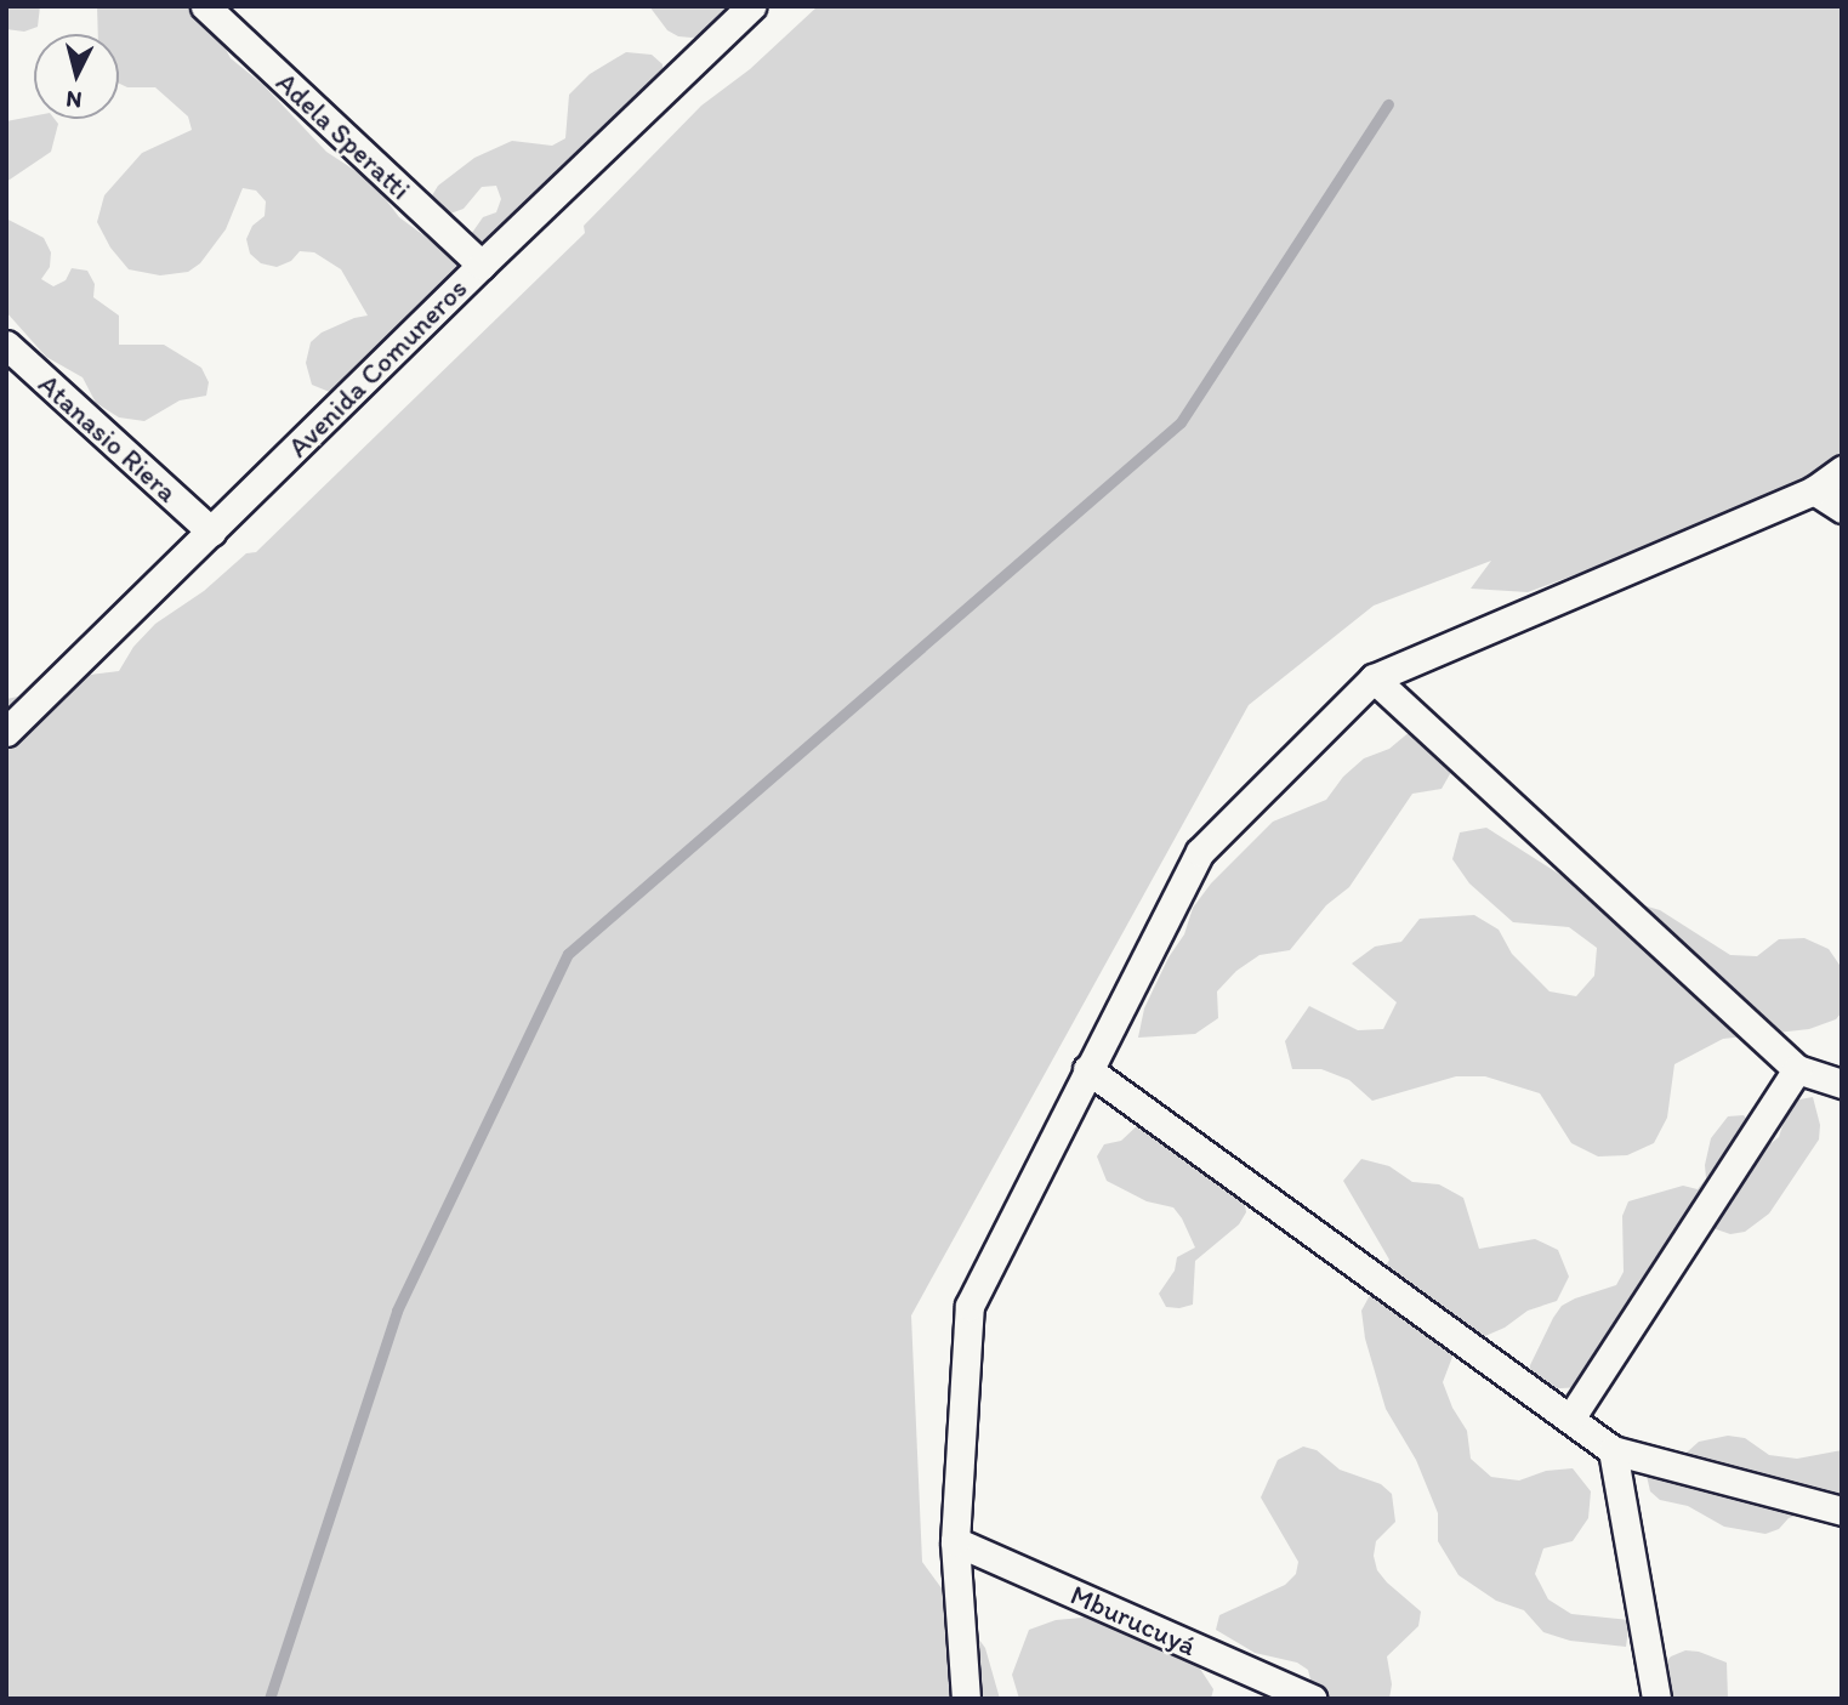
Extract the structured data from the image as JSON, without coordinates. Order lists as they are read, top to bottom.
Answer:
{
  "streets": {
    "street": [
      "Adela Speratti",
      "Avenida Comuneros",
      "Atanasio Riera",
      "Mburucuyá"
    ]
  },
  "crossings": [
    ["Adela Speratti", "Avenida Comuneros"],
    ["Avenida Comuneros", "Atanasio Riera"]
  ],
  "north": "bottom"
}
